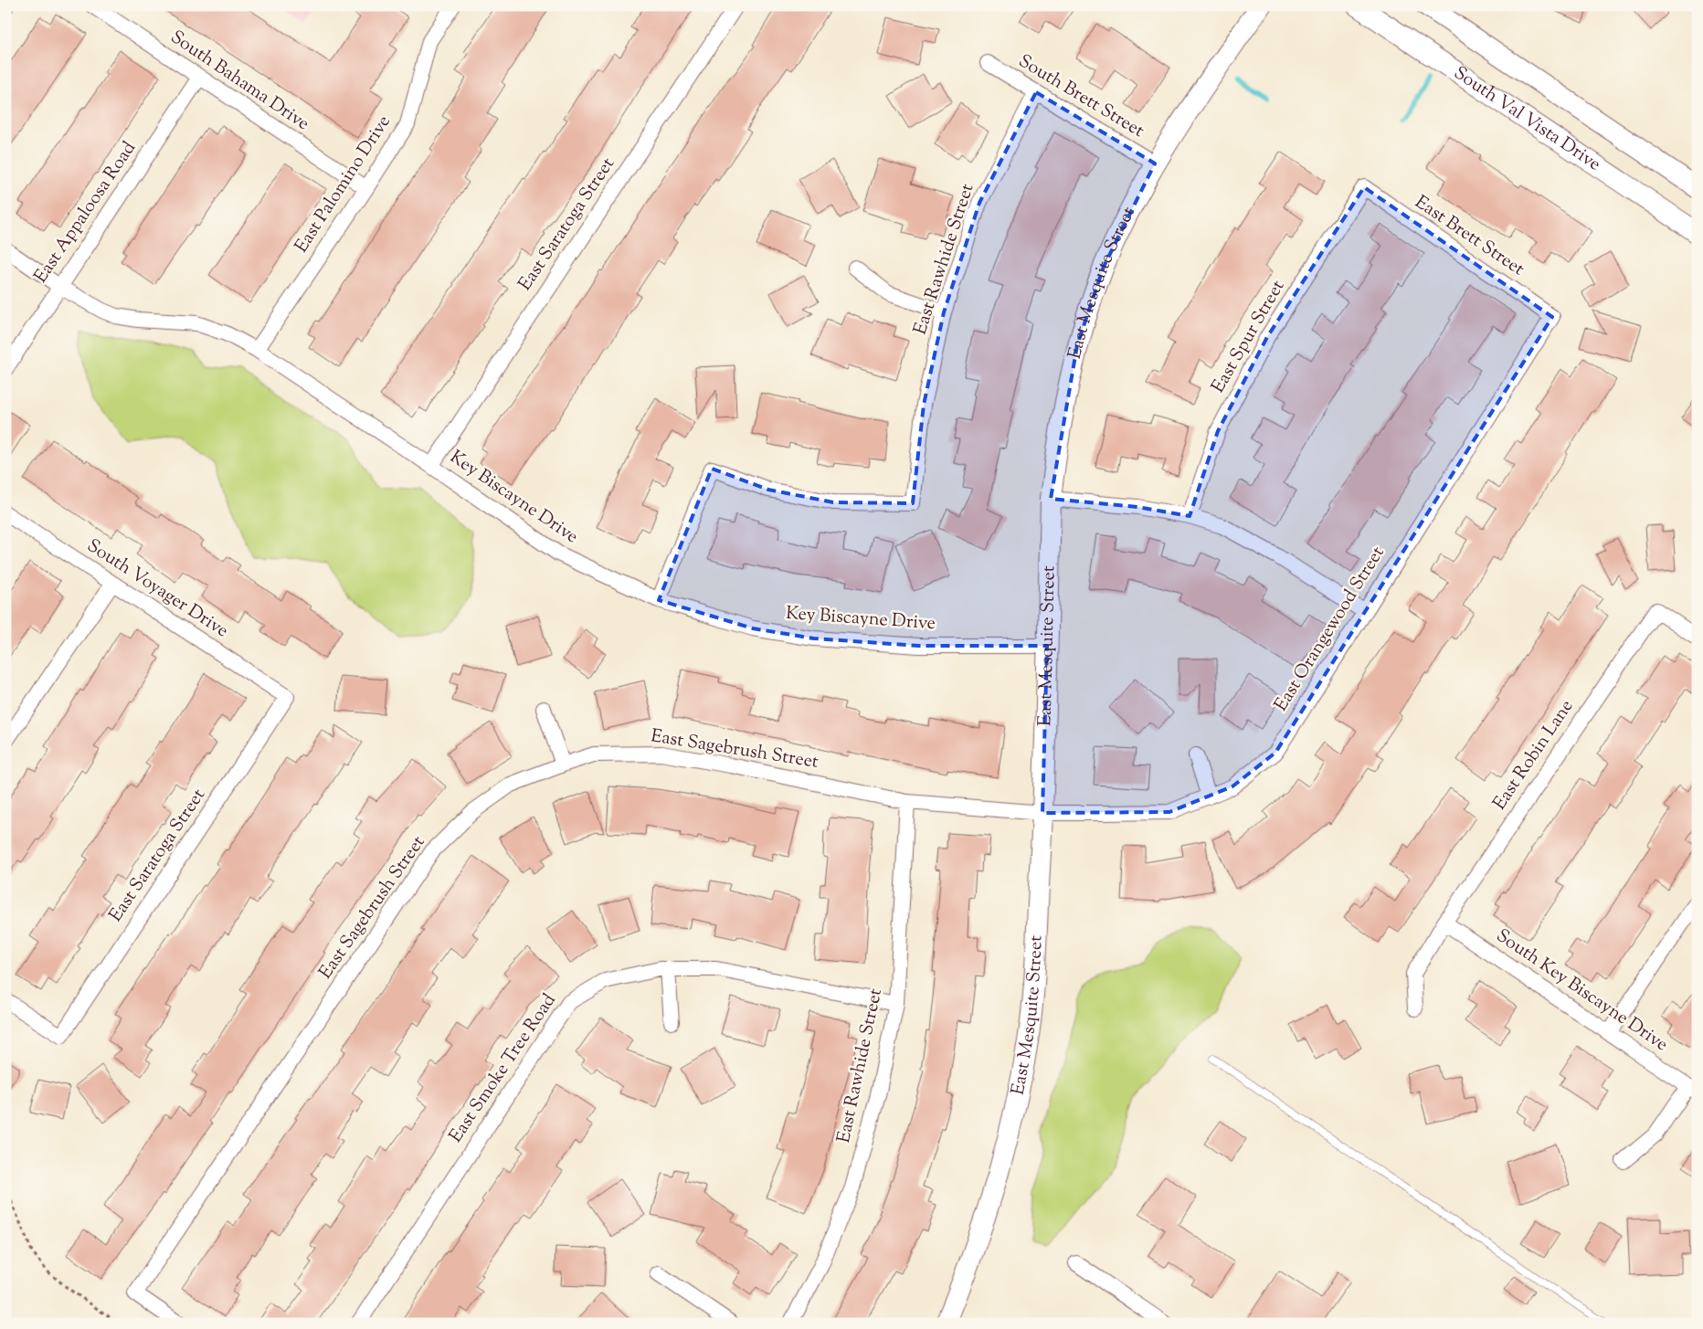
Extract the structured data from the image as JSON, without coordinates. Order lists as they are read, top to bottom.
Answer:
{
  "streets": {
    "street": [
      "South Bahama Drive",
      "South Brett Street",
      "South Val Vista Drive",
      "East Palomino Drive",
      "East Appaloosa Road",
      "East Saratoga Street",
      "East Brett Street",
      "East Rawhide Street",
      "East Mesquite Street",
      "East Spur Street",
      "Key Biscayne Drive",
      "South Voyager Drive",
      "East Orangewood Street",
      "East Sagebrush Street",
      "East Robin Lane",
      "South Key Biscayne Drive",
      "East Smoke Tree Road"
    ]
  },
  "crossings": [
    ["South Bahama Drive", "East Palomino Drive"],
    ["South Bahama Drive", "East Appaloosa Road"],
    ["South Brett Street", "East Rawhide Street"],
    ["South Brett Street", "East Mesquite Street"],
    ["East Palomino Drive", "Key Biscayne Drive"],
    ["East Appaloosa Road", "Key Biscayne Drive"],
    ["East Saratoga Street", "Key Biscayne Drive"],
    ["East Saratoga Street", "South Voyager Drive"],
    ["East Brett Street", "East Spur Street"],
    ["East Brett Street", "East Orangewood Street"],
    ["East Rawhide Street", "Key Biscayne Drive"],
    ["East Rawhide Street", "East Sagebrush Street"],
    ["East Rawhide Street", "East Smoke Tree Road"],
    ["East Mesquite Street", "Key Biscayne Drive"],
    ["East Mesquite Street", "East Orangewood Street"],
    ["East Mesquite Street", "East Sagebrush Street"],
    ["East Orangewood Street", "East Sagebrush Street"],
    ["East Robin Lane", "South Key Biscayne Drive"]
  ]
}
